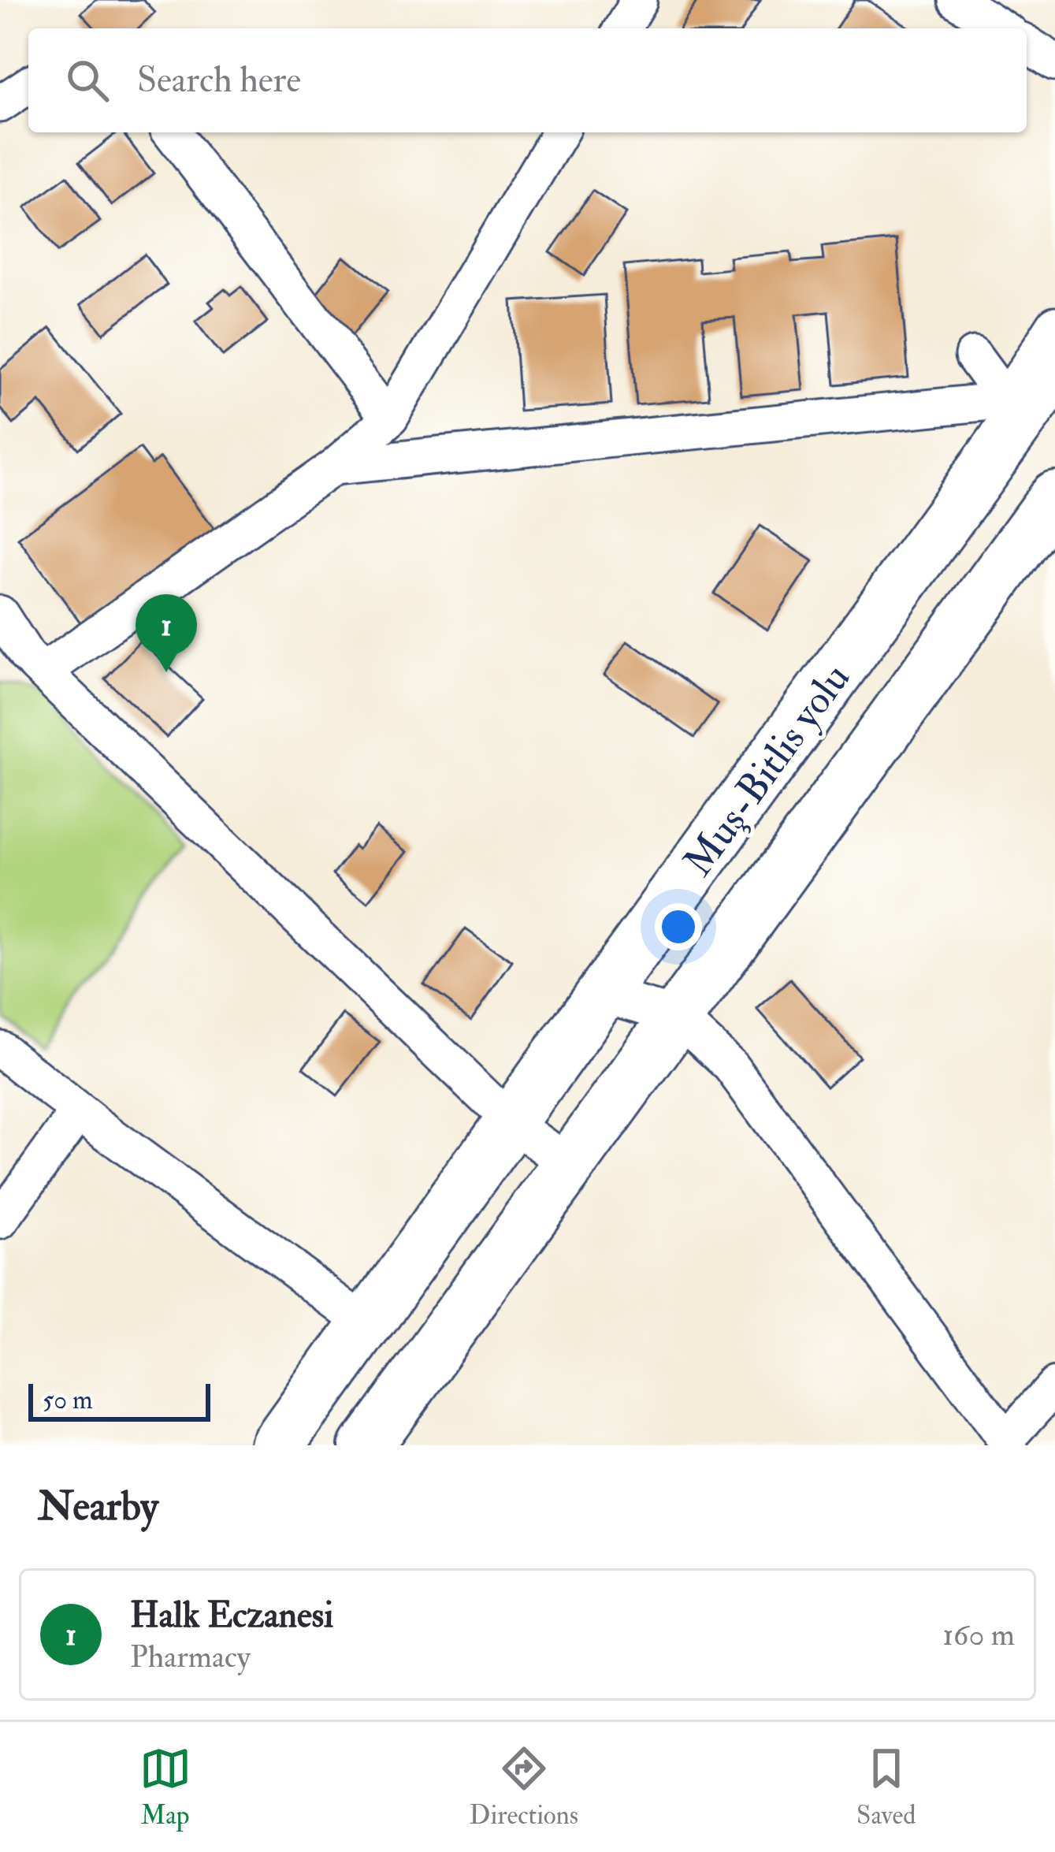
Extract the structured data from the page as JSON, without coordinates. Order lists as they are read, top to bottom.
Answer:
{
  "streets": {
    "highway": ["Muş-Bitlis yolu"]
  },
  "scale_bar": "50 m",
  "page": {
    "search": "Search here",
    "pins": "1",
    "scale": "50 m",
    "heading": "Nearby",
    "list": [
      {
        "mark": "1",
        "name": "Halk Eczanesi",
        "note": "Pharmacy",
        "value": "160 m"
      }
    ],
    "nav": ["Map", "Directions", "Saved"]
  }
}
